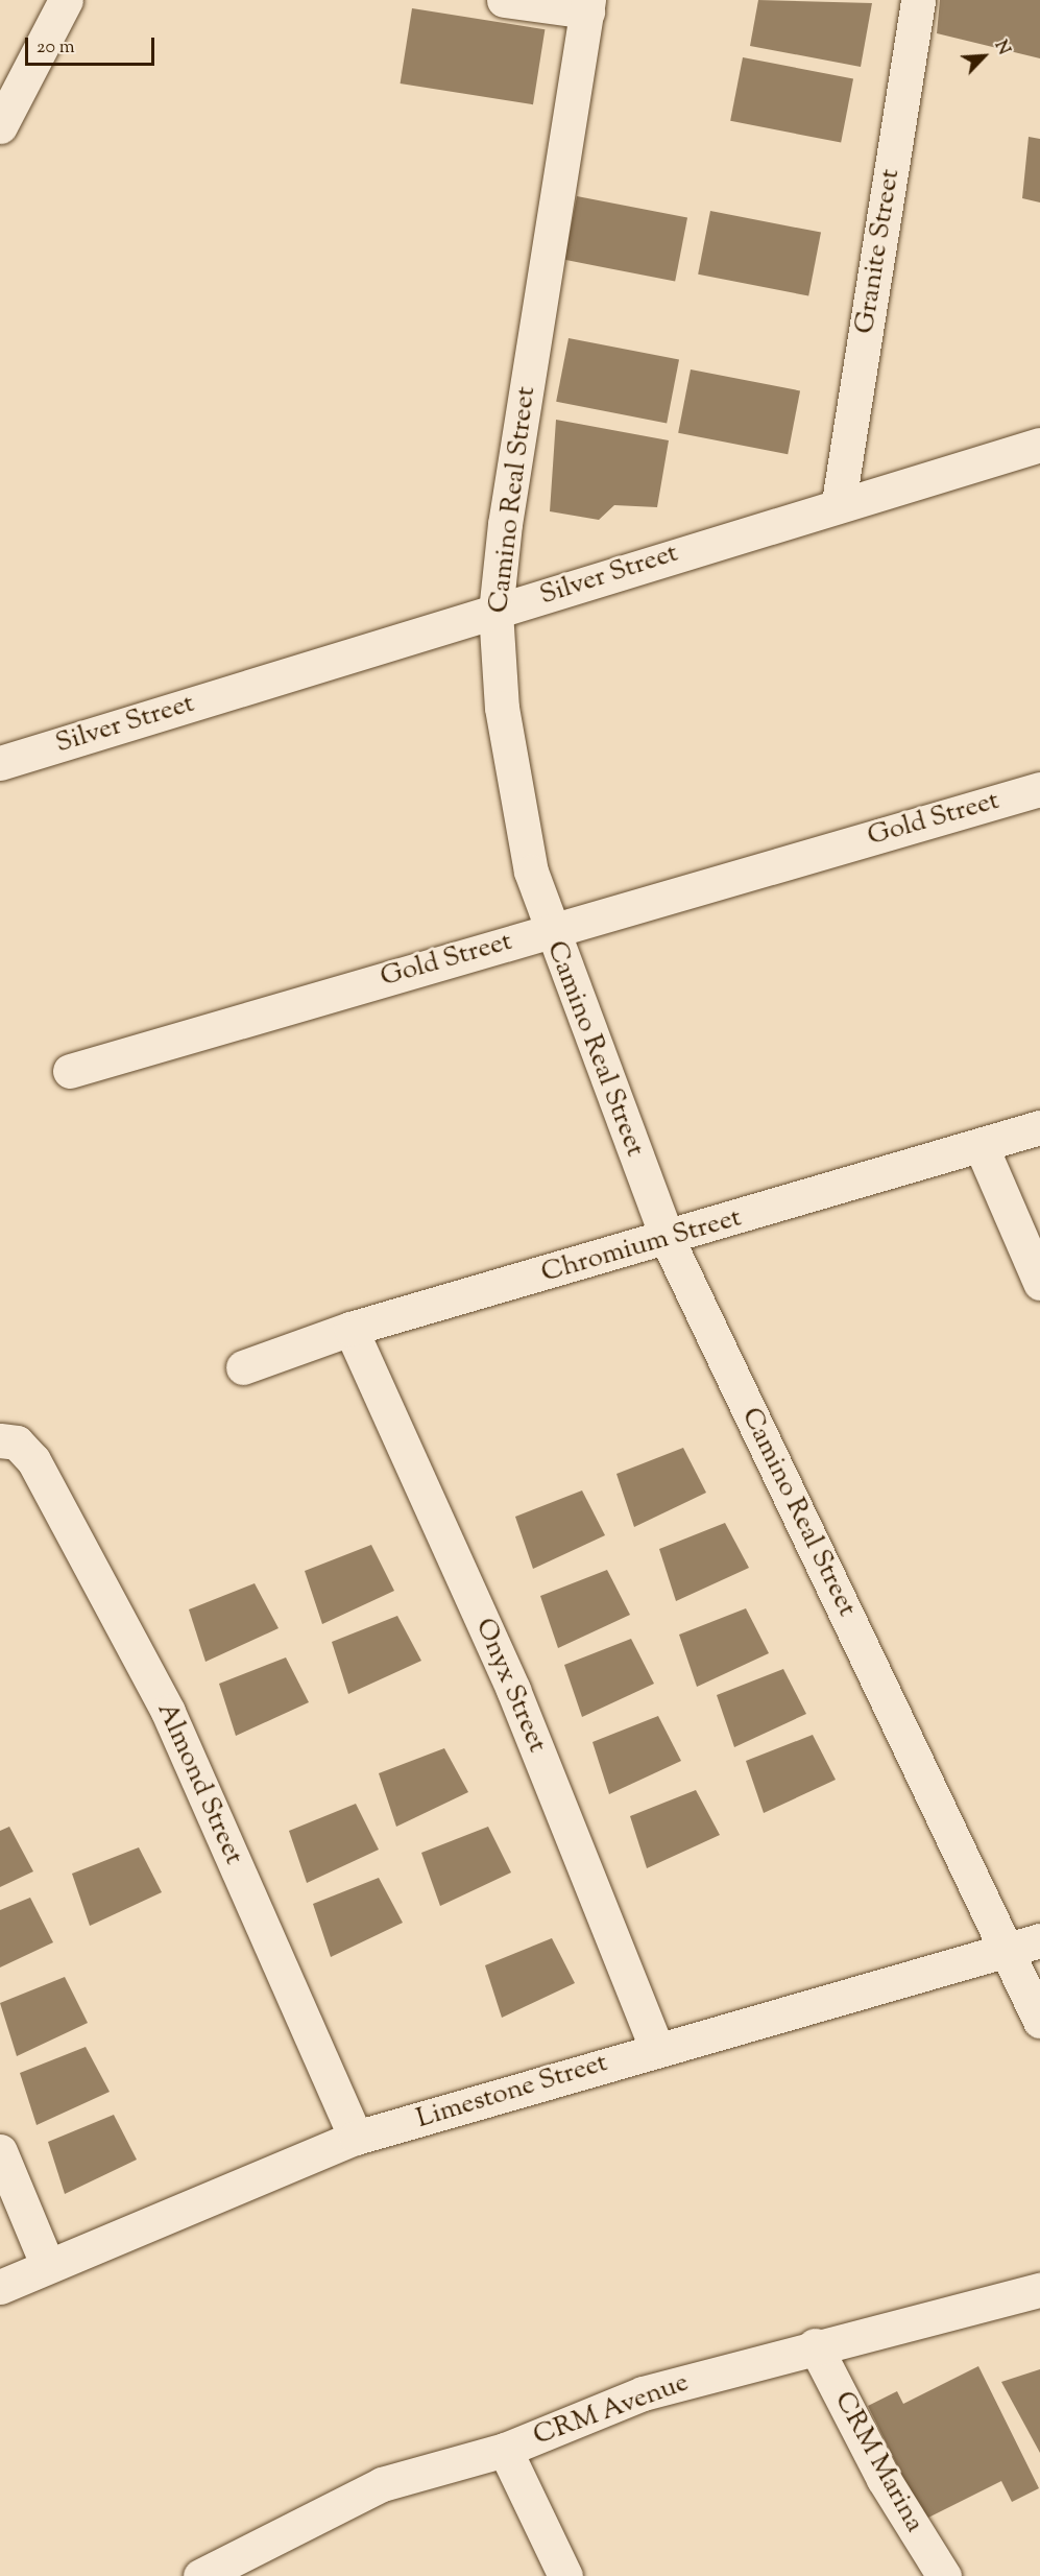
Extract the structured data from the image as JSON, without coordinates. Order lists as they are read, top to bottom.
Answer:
{
  "streets": {
    "street": [
      "Granite Street",
      "Camino Real Street",
      "Silver Street",
      "Gold Street",
      "Chromium Street",
      "Onyx Street",
      "Almond Street",
      "Limestone Street",
      "CRM Avenue",
      "CRM Marina"
    ]
  },
  "crossings": [
    ["Granite Street", "Silver Street"],
    ["Camino Real Street", "Silver Street"],
    ["Camino Real Street", "Gold Street"],
    ["Camino Real Street", "Chromium Street"],
    ["Camino Real Street", "Limestone Street"],
    ["Chromium Street", "Onyx Street"],
    ["Onyx Street", "Limestone Street"],
    ["Almond Street", "Limestone Street"],
    ["CRM Avenue", "CRM Marina"]
  ],
  "scale_bar": "20 m",
  "north": "top right"
}
